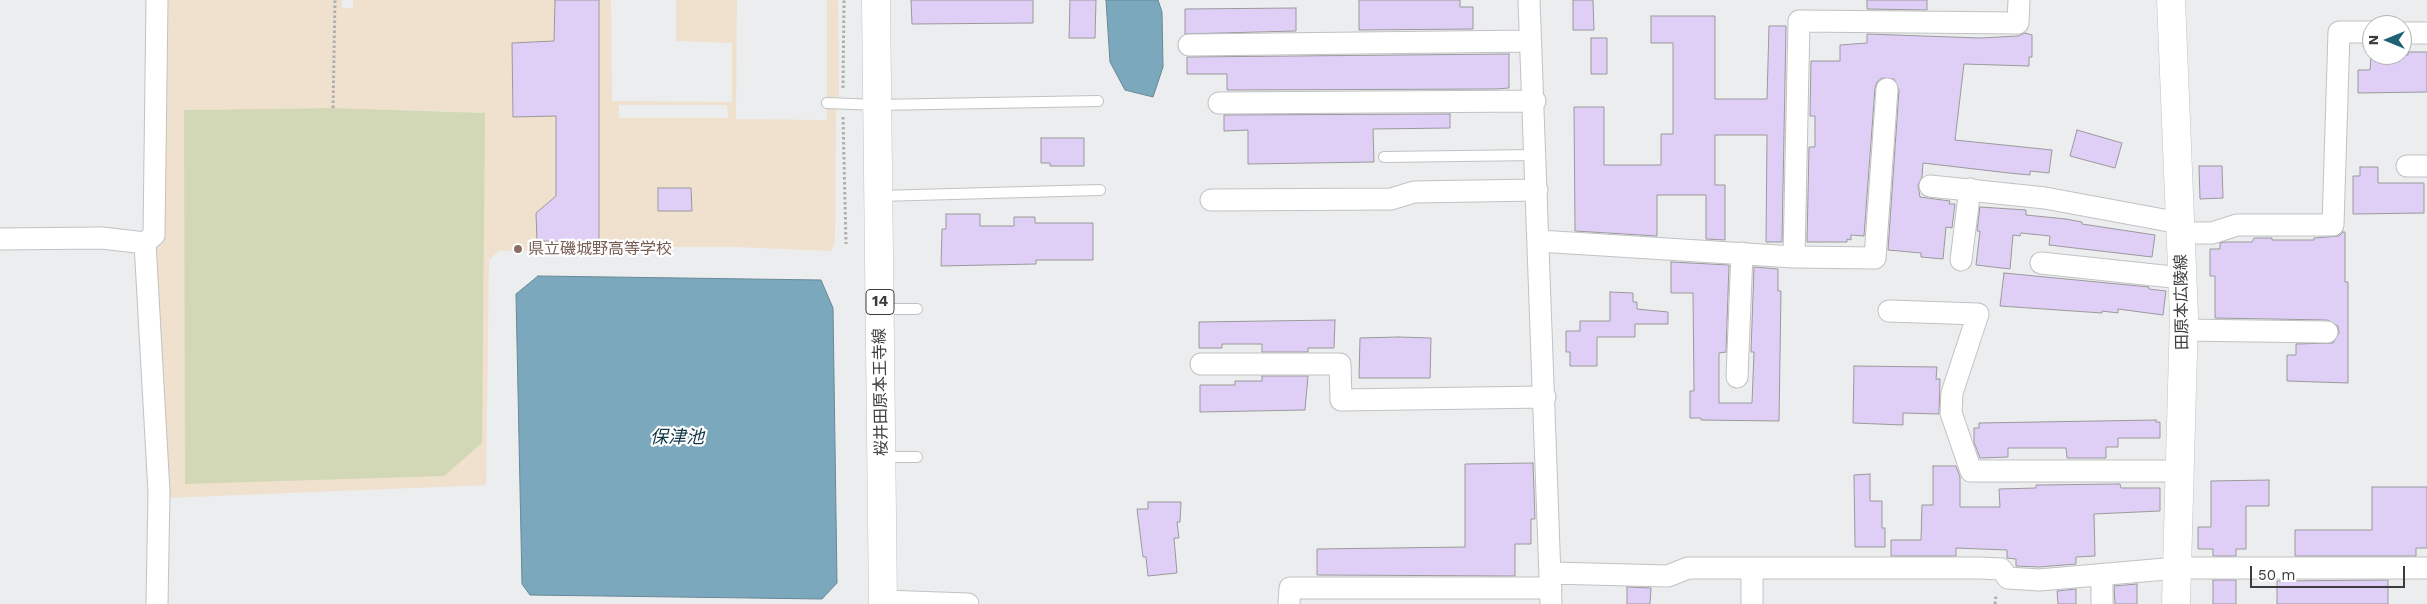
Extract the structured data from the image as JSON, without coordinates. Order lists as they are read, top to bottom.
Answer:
{
  "streets": {
    "main road": ["14", "田原本広陵線", "桜井田原本王寺線"]
  },
  "water": ["保津池"],
  "places": ["県立磯城野高等学校"],
  "scale_bar": "50 m",
  "north": "left"
}
